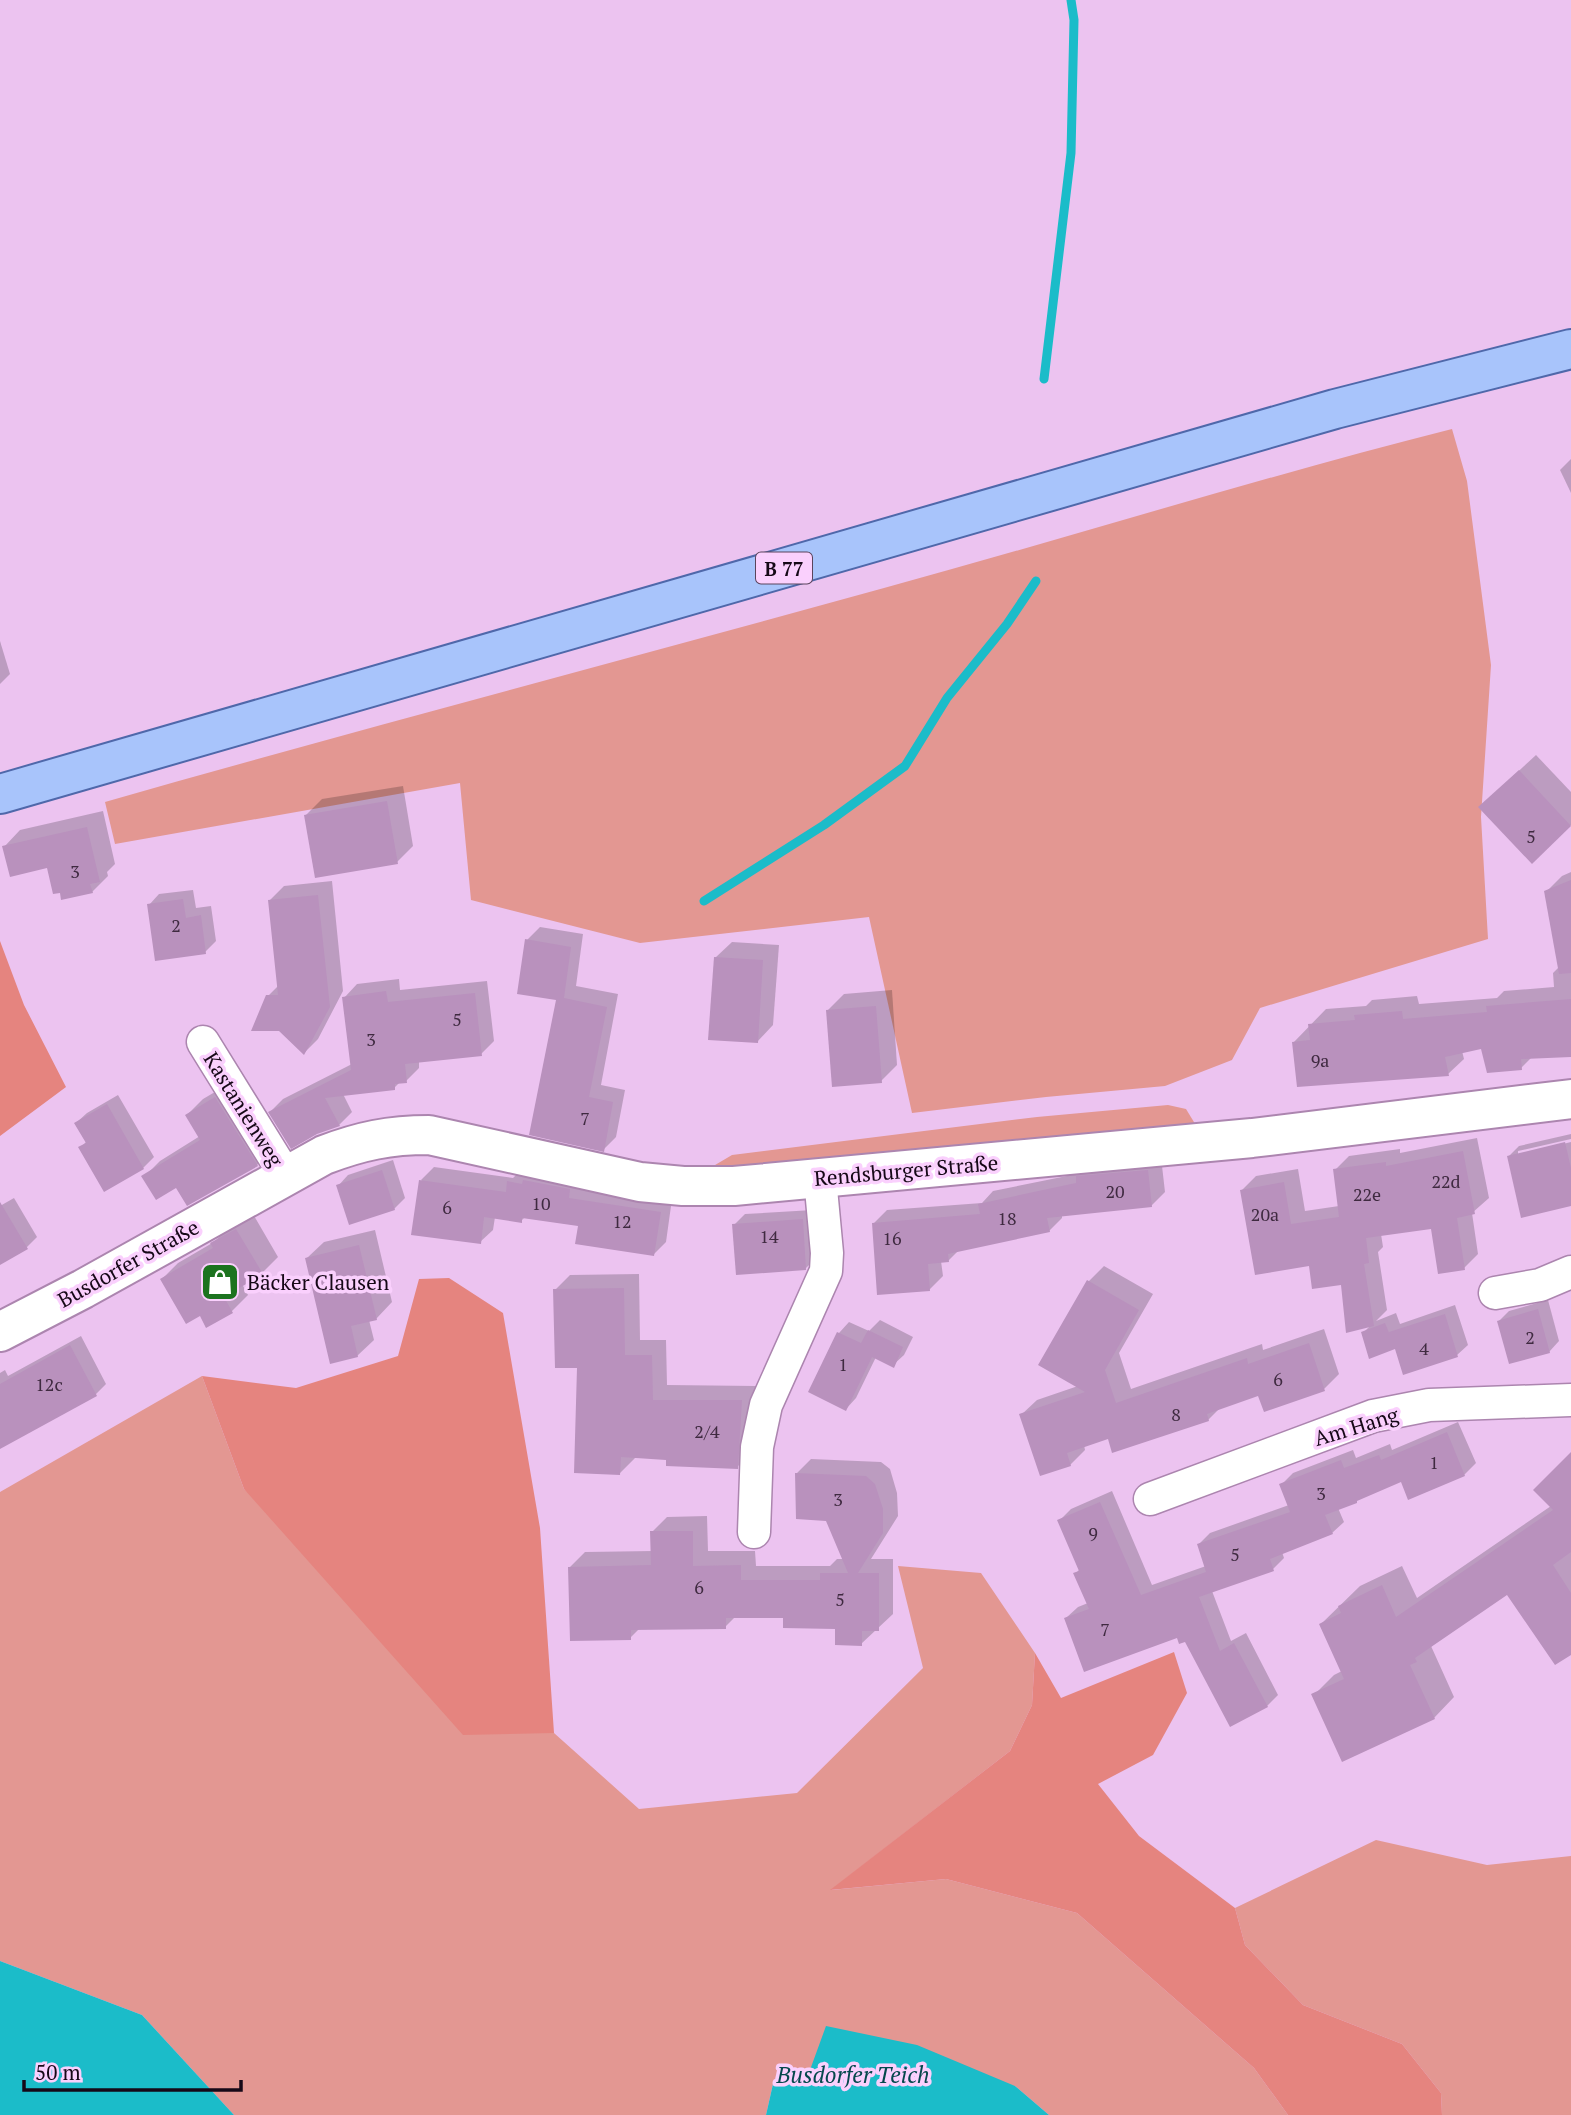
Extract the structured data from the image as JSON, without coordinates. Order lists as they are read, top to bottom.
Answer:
{
  "streets": {
    "main road": ["B 77"],
    "street": [
      "Kastanienweg",
      "Rendsburger Straße",
      "Busdorfer Straße",
      "Am Hang"
    ]
  },
  "crossings": [
    ["Kastanienweg", "Rendsburger Straße"],
    ["Kastanienweg", "Busdorfer Straße"],
    ["Rendsburger Straße", "Busdorfer Straße"]
  ],
  "water": ["Busdorfer Teich"],
  "places": {
    "shop": ["Bäcker Clausen"]
  },
  "house_numbers": [
    "5",
    "3",
    "2",
    "5",
    "3",
    "9a",
    "7",
    "22d",
    "20",
    "22e",
    "10",
    "6",
    "20a",
    "18",
    "12",
    "14",
    "16",
    "2",
    "4",
    "1",
    "6",
    "12c",
    "8",
    "2/4",
    "1",
    "3",
    "3",
    "9",
    "5",
    "6",
    "5",
    "7"
  ],
  "scale_bar": "50 m"
}
